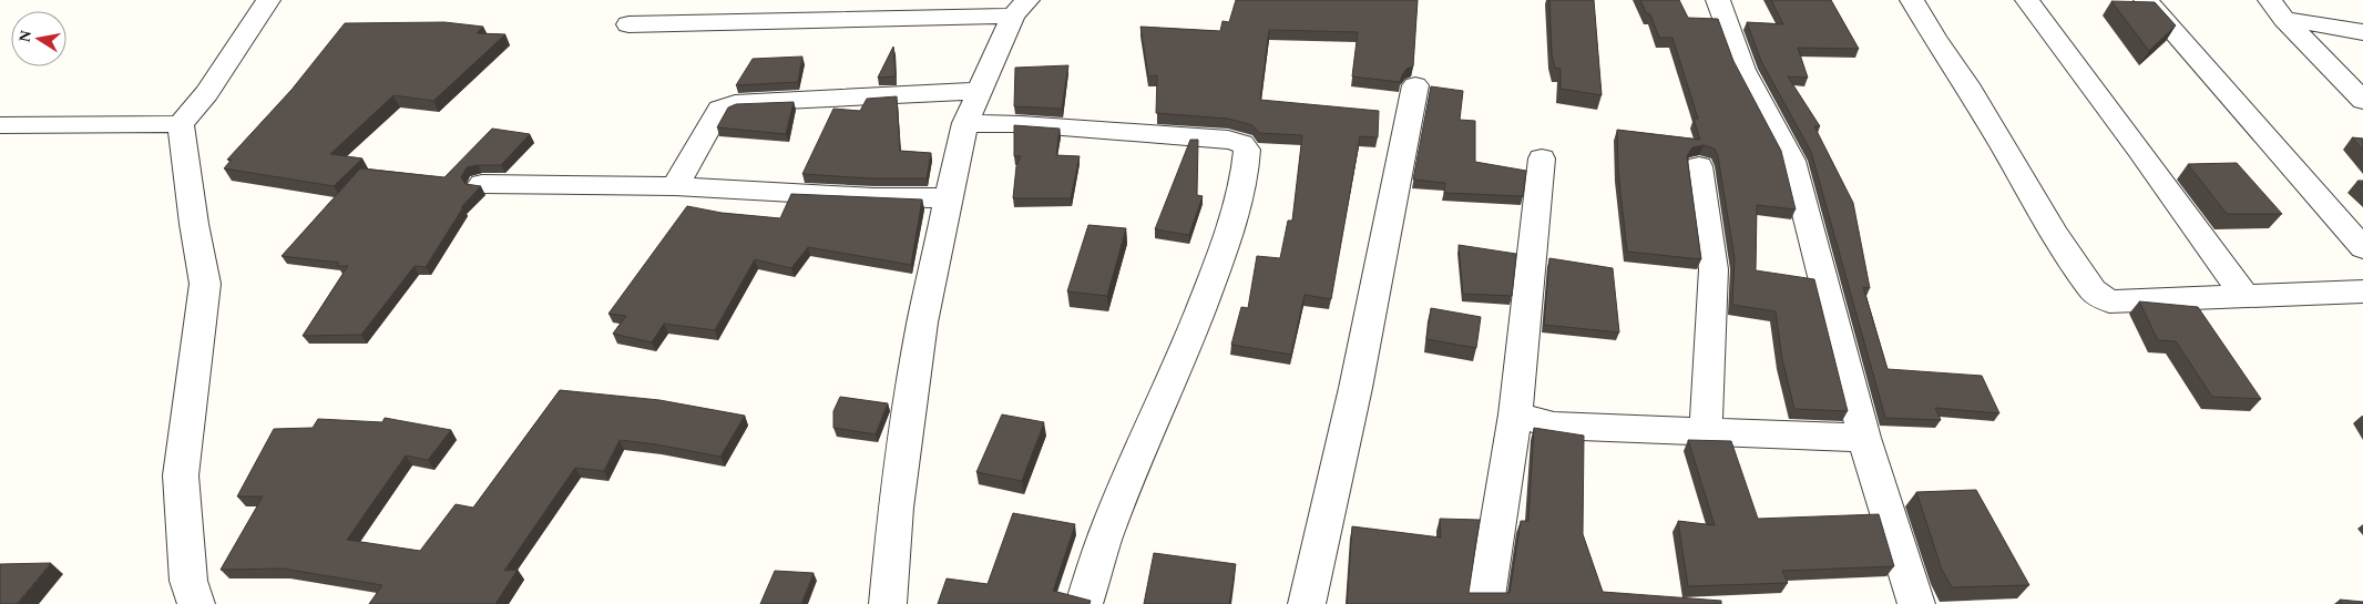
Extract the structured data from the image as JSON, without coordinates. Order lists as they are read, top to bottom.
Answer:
{
  "north": "left"
}
